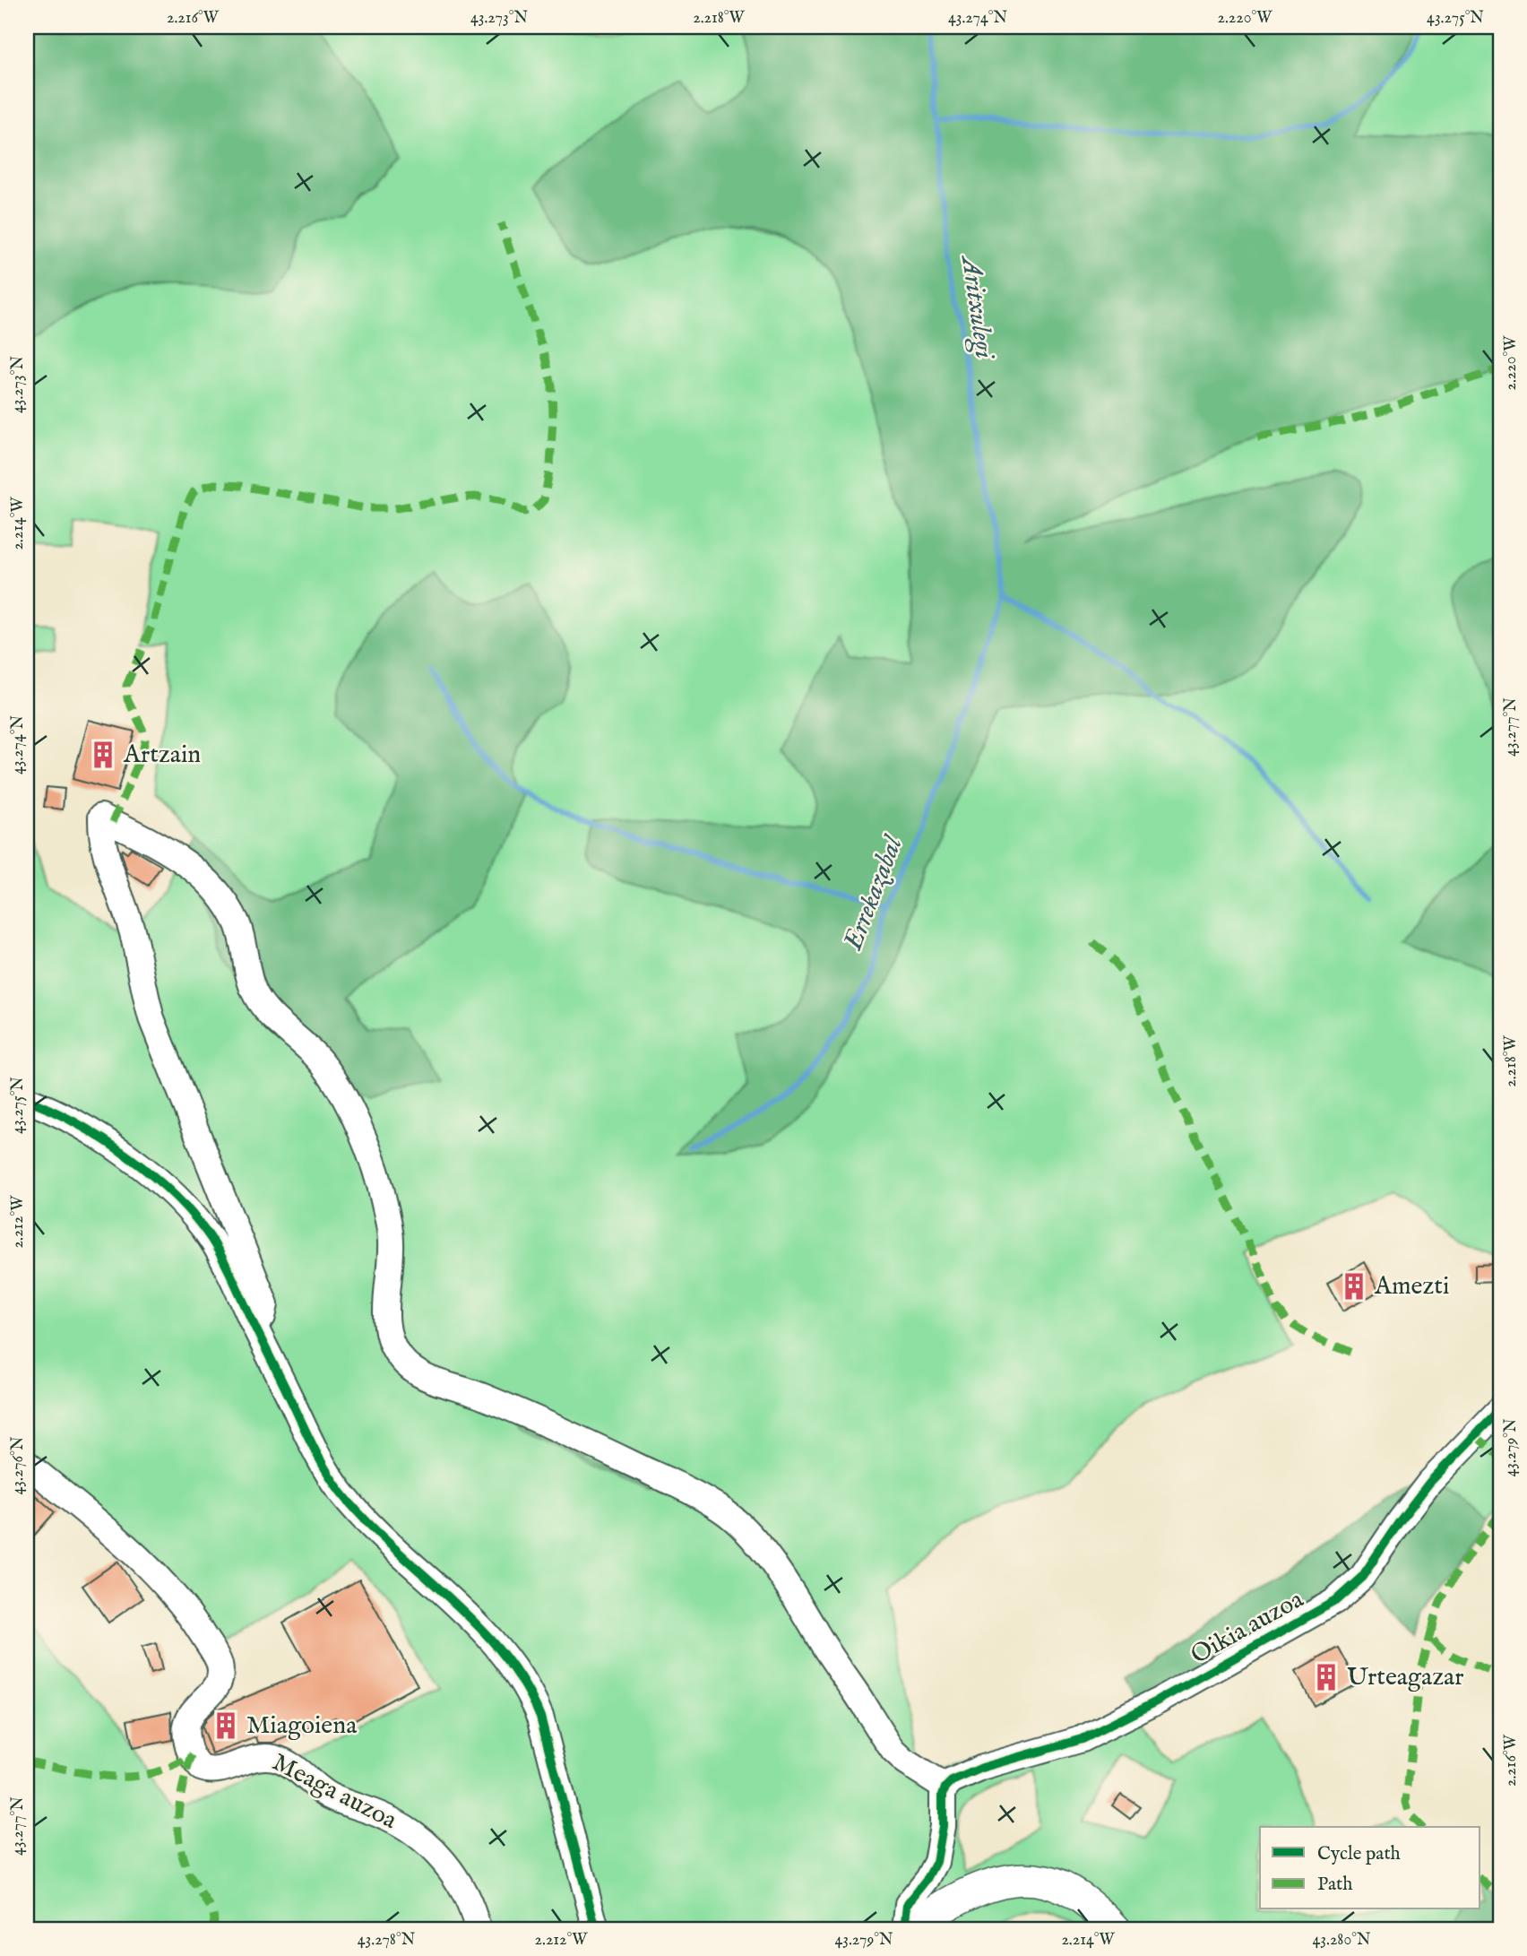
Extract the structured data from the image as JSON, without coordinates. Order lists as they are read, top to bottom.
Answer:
{
  "streets": {
    "street": ["Oikia auzoa", "Meaga auzoa"]
  },
  "water": ["Aritxulegi", "Errekazabal"],
  "places": {
    "building": [
      "Artzain",
      "Amezti",
      "Urteagazar",
      "Miagoiena"
    ]
  },
  "legend": ["Cycle path", "Path"],
  "coordinates": [
    "2.216°W",
    "43.273°N",
    "2.218°W",
    "43.274°N",
    "2.220°W",
    "43.275°N",
    "2.214°W",
    "43.277°N",
    "2.212°W",
    "43.279°N",
    "43.276°N",
    "43.278°N",
    "43.280°N"
  ]
}
